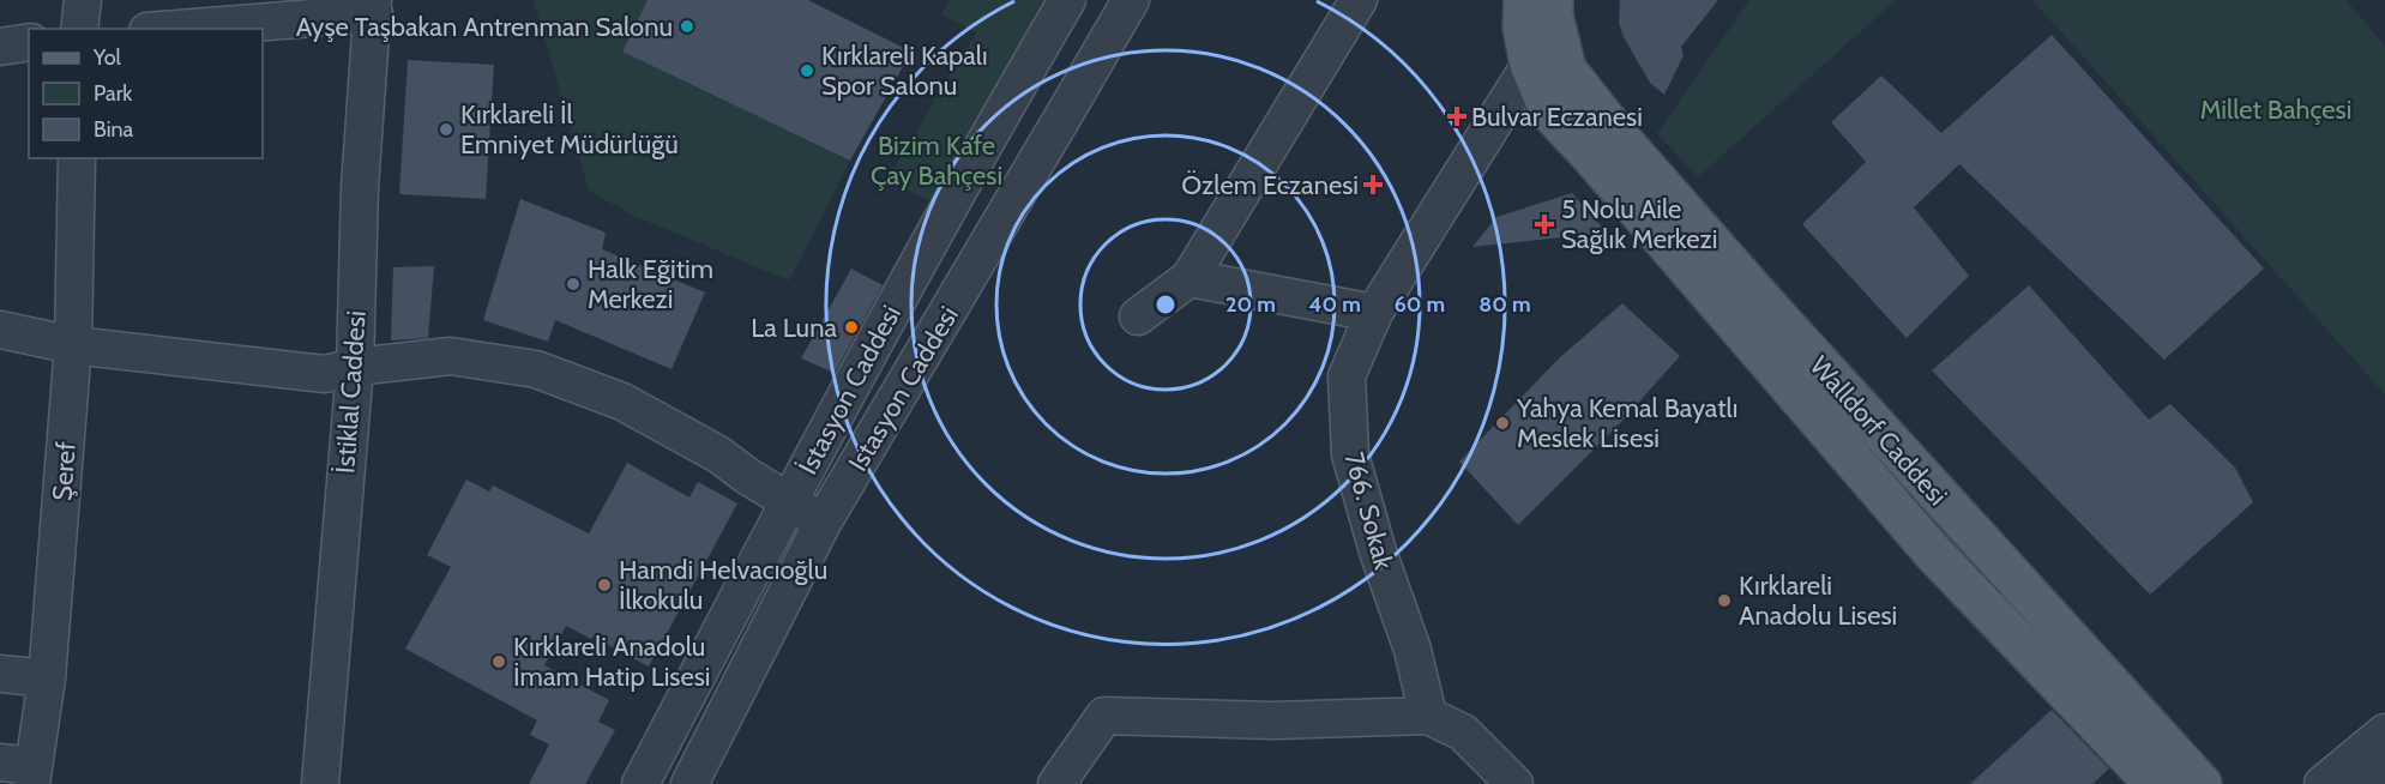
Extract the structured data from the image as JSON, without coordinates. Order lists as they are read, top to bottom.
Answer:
{
  "streets": {
    "main road": ["Walldorf Caddesi"],
    "street": [
      "Istasyon Caddesi",
      "İstasyon Caddesi",
      "İstiklal Caddesi",
      "Şeref",
      "766. Sokak"
    ]
  },
  "crossings": [
    ["Walldorf Caddesi", "766. Sokak"]
  ],
  "parks": ["Millet Bahçesi", "Bizim Kafe Çay Bahçesi"],
  "places": {
    "other": [
      "Ayşe Taşbakan Antrenman Salonu",
      "Kırklareli Kapalı Spor Salonu",
      "Kırklareli İl Emniyet Müdürlüğü",
      "Halk Eğitim Merkezi",
      "La Luna",
      "Yahya Kemal Bayatlı Meslek Lisesi",
      "Hamdi Helvacıoğlu İlkokulu",
      "Kırklareli Anadolu Lisesi",
      "Kırklareli Anadolu İmam Hatip Lisesi"
    ],
    "health": ["Bulvar Eczanesi", "Özlem Eczanesi", "5 Nolu Aile Sağlık Merkezi"]
  },
  "legend": ["Yol", "Park", "Bina"],
  "rings": [
    "20 m",
    "40 m",
    "60 m",
    "80 m"
  ]
}
